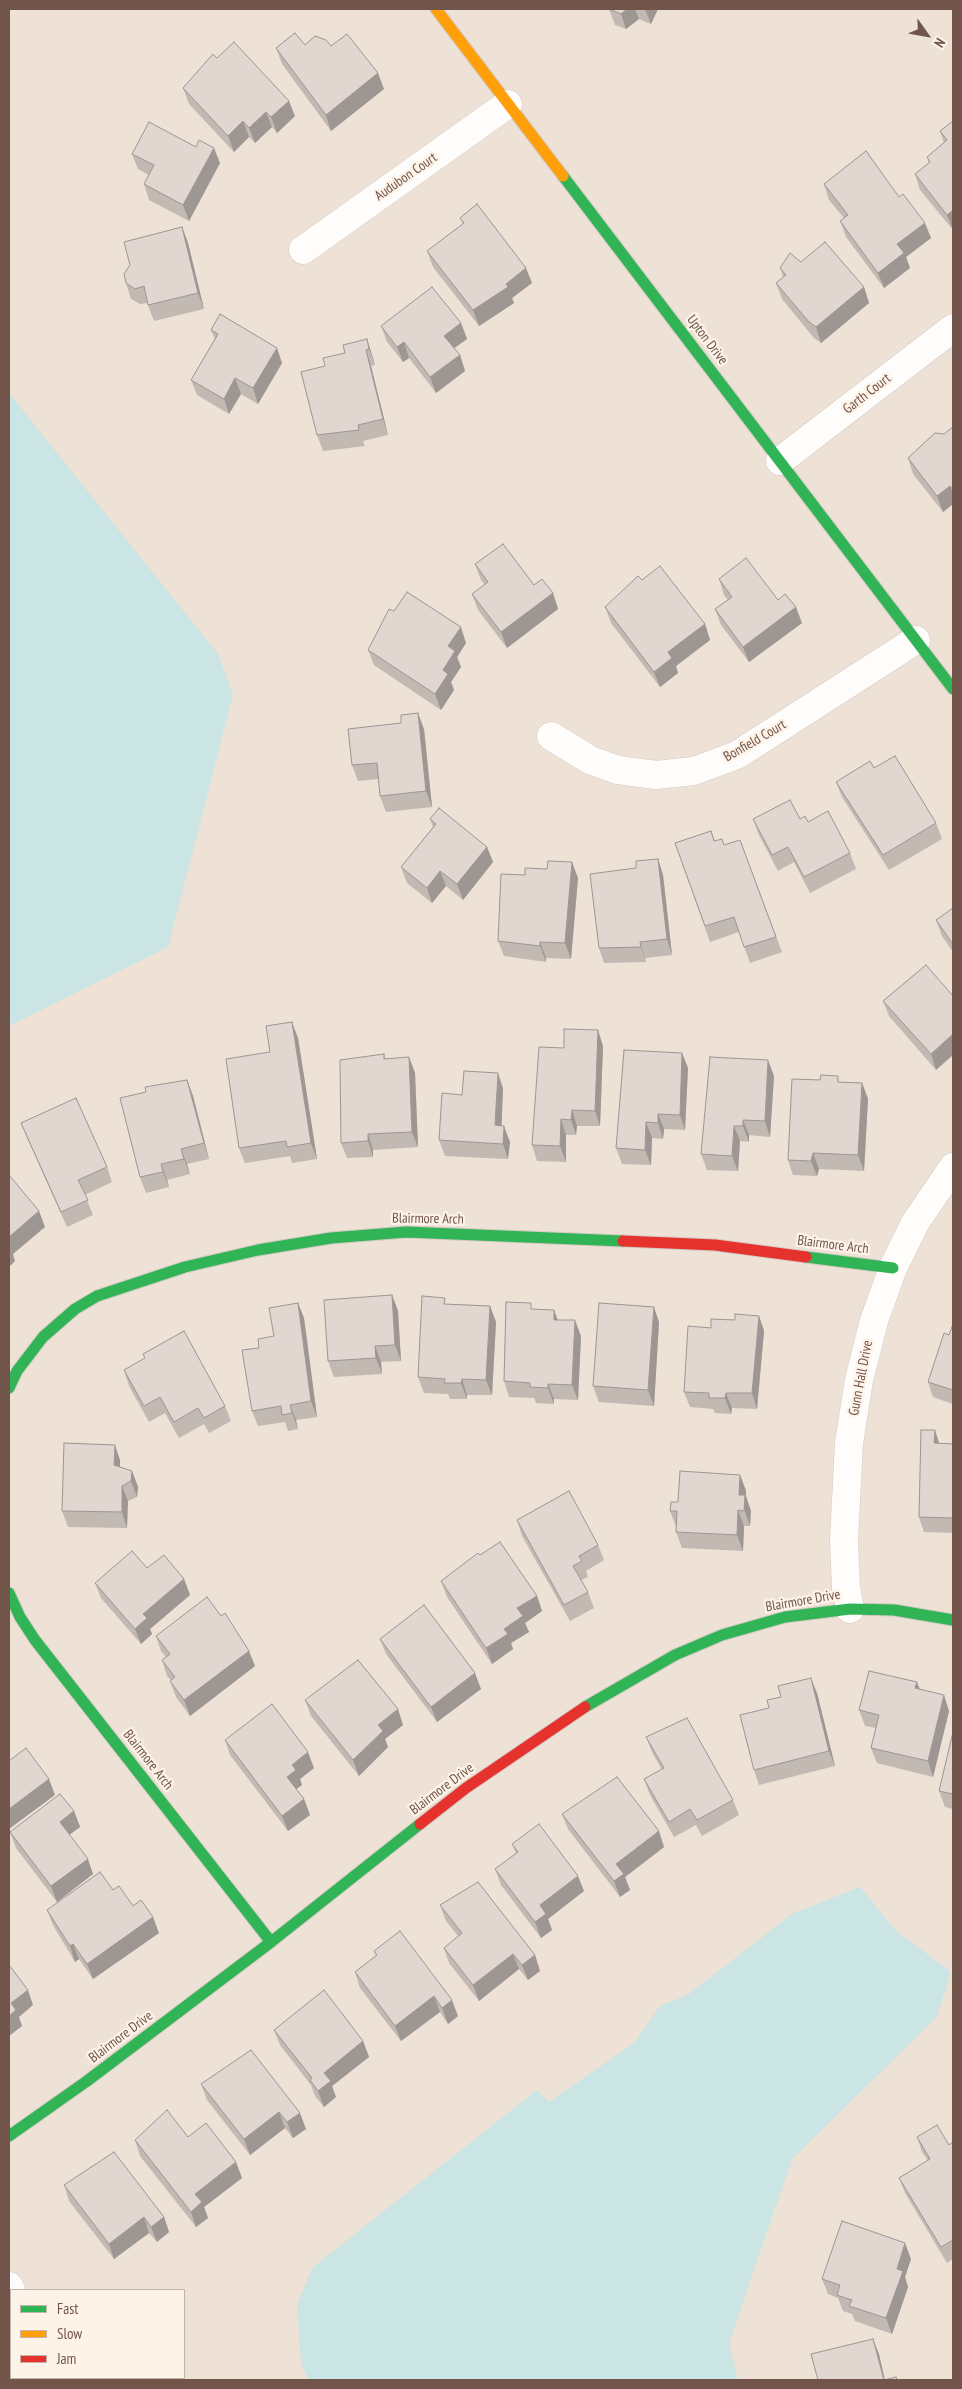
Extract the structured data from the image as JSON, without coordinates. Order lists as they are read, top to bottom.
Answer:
{
  "streets": {
    "street": [
      "Audubon Court",
      "Upton Drive",
      "Garth Court",
      "Bonfield Court",
      "Blairmore Arch",
      "Gunn Hall Drive",
      "Blairmore Drive"
    ]
  },
  "crossings": [
    ["Audubon Court", "Upton Drive"],
    ["Upton Drive", "Garth Court"],
    ["Upton Drive", "Bonfield Court"],
    ["Blairmore Arch", "Gunn Hall Drive"],
    ["Blairmore Arch", "Blairmore Drive"],
    ["Gunn Hall Drive", "Blairmore Drive"]
  ],
  "legend": ["Fast", "Slow", "Jam"],
  "north": "bottom right"
}
